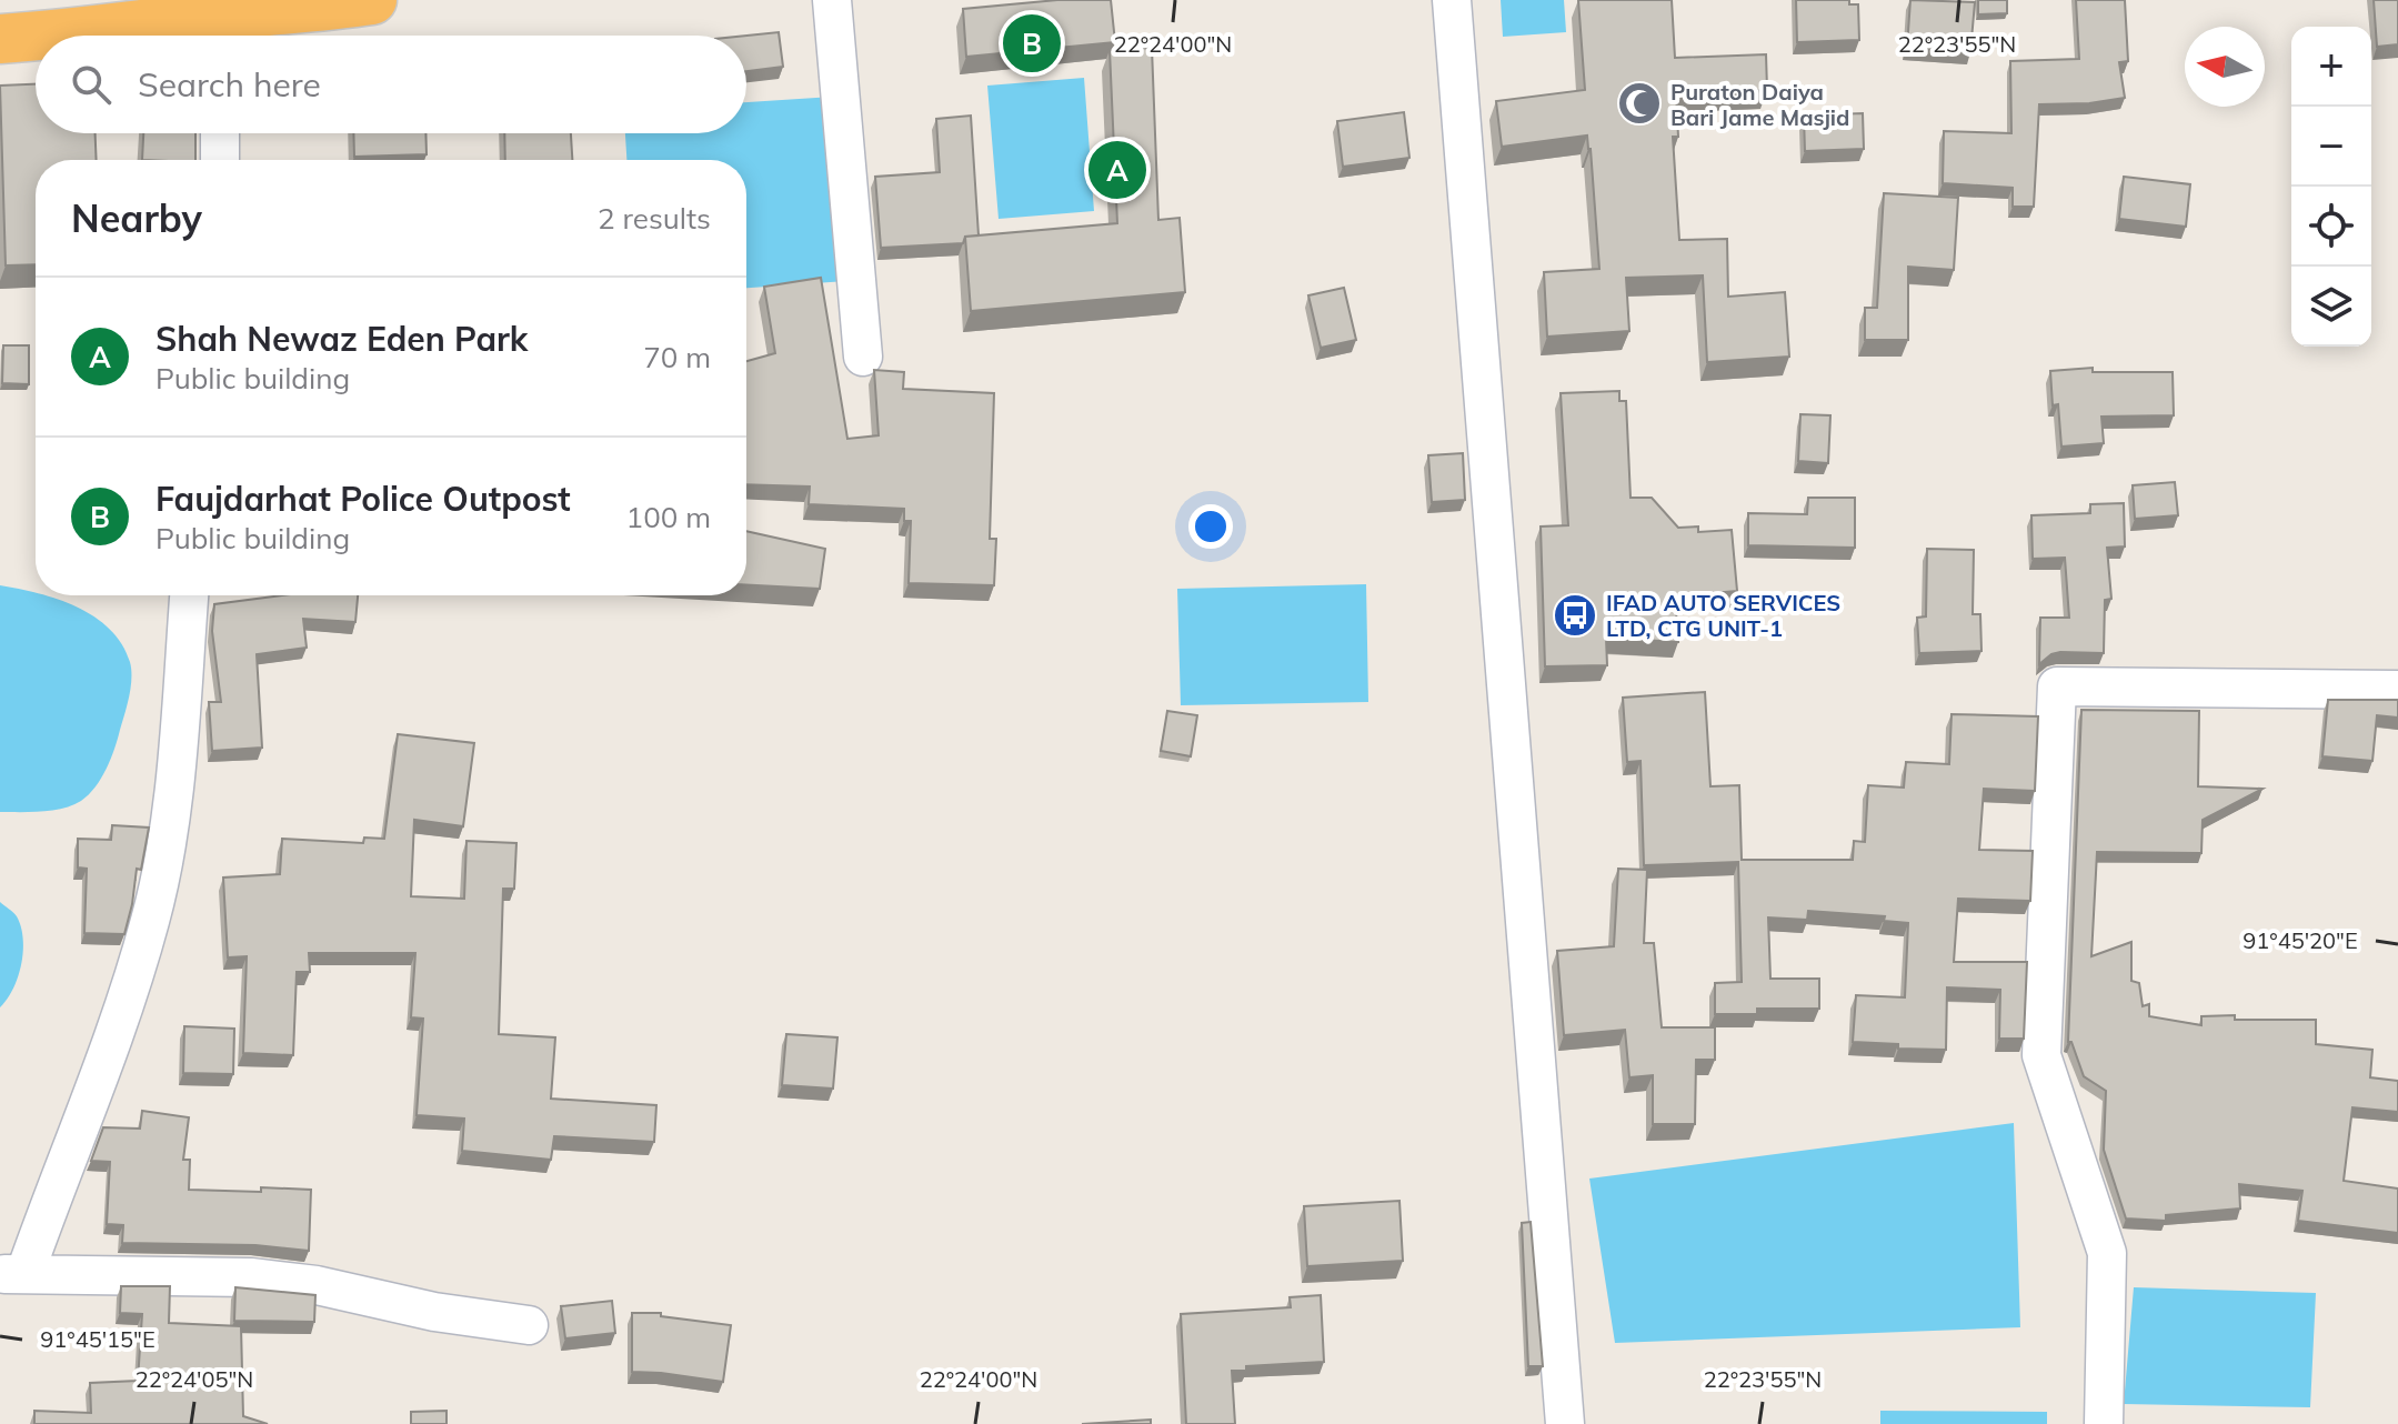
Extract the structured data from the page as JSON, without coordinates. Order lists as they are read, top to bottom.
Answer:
{
  "places": {
    "mosque": ["Puraton Daiya Bari Jame Masjid"],
    "bus stop": ["IFAD AUTO SERVICES LTD, CTG UNIT-1"]
  },
  "north": "left",
  "page": {
    "pins": ["B", "A"],
    "map_buttons": ["+", "−"],
    "search": "Search here",
    "heading": ["Nearby", "2 results"],
    "list": [
      {
        "mark": "A",
        "name": "Shah Newaz Eden Park",
        "note": "Public building",
        "value": "70 m"
      },
      {
        "mark": "B",
        "name": "Faujdarhat Police Outpost",
        "note": "Public building",
        "value": "100 m"
      }
    ]
  },
  "coordinates": [
    "22°24'00\"N",
    "22°23'55\"N",
    "91°45'20\"E",
    "91°45'15\"E",
    "22°24'05\"N"
  ]
}
